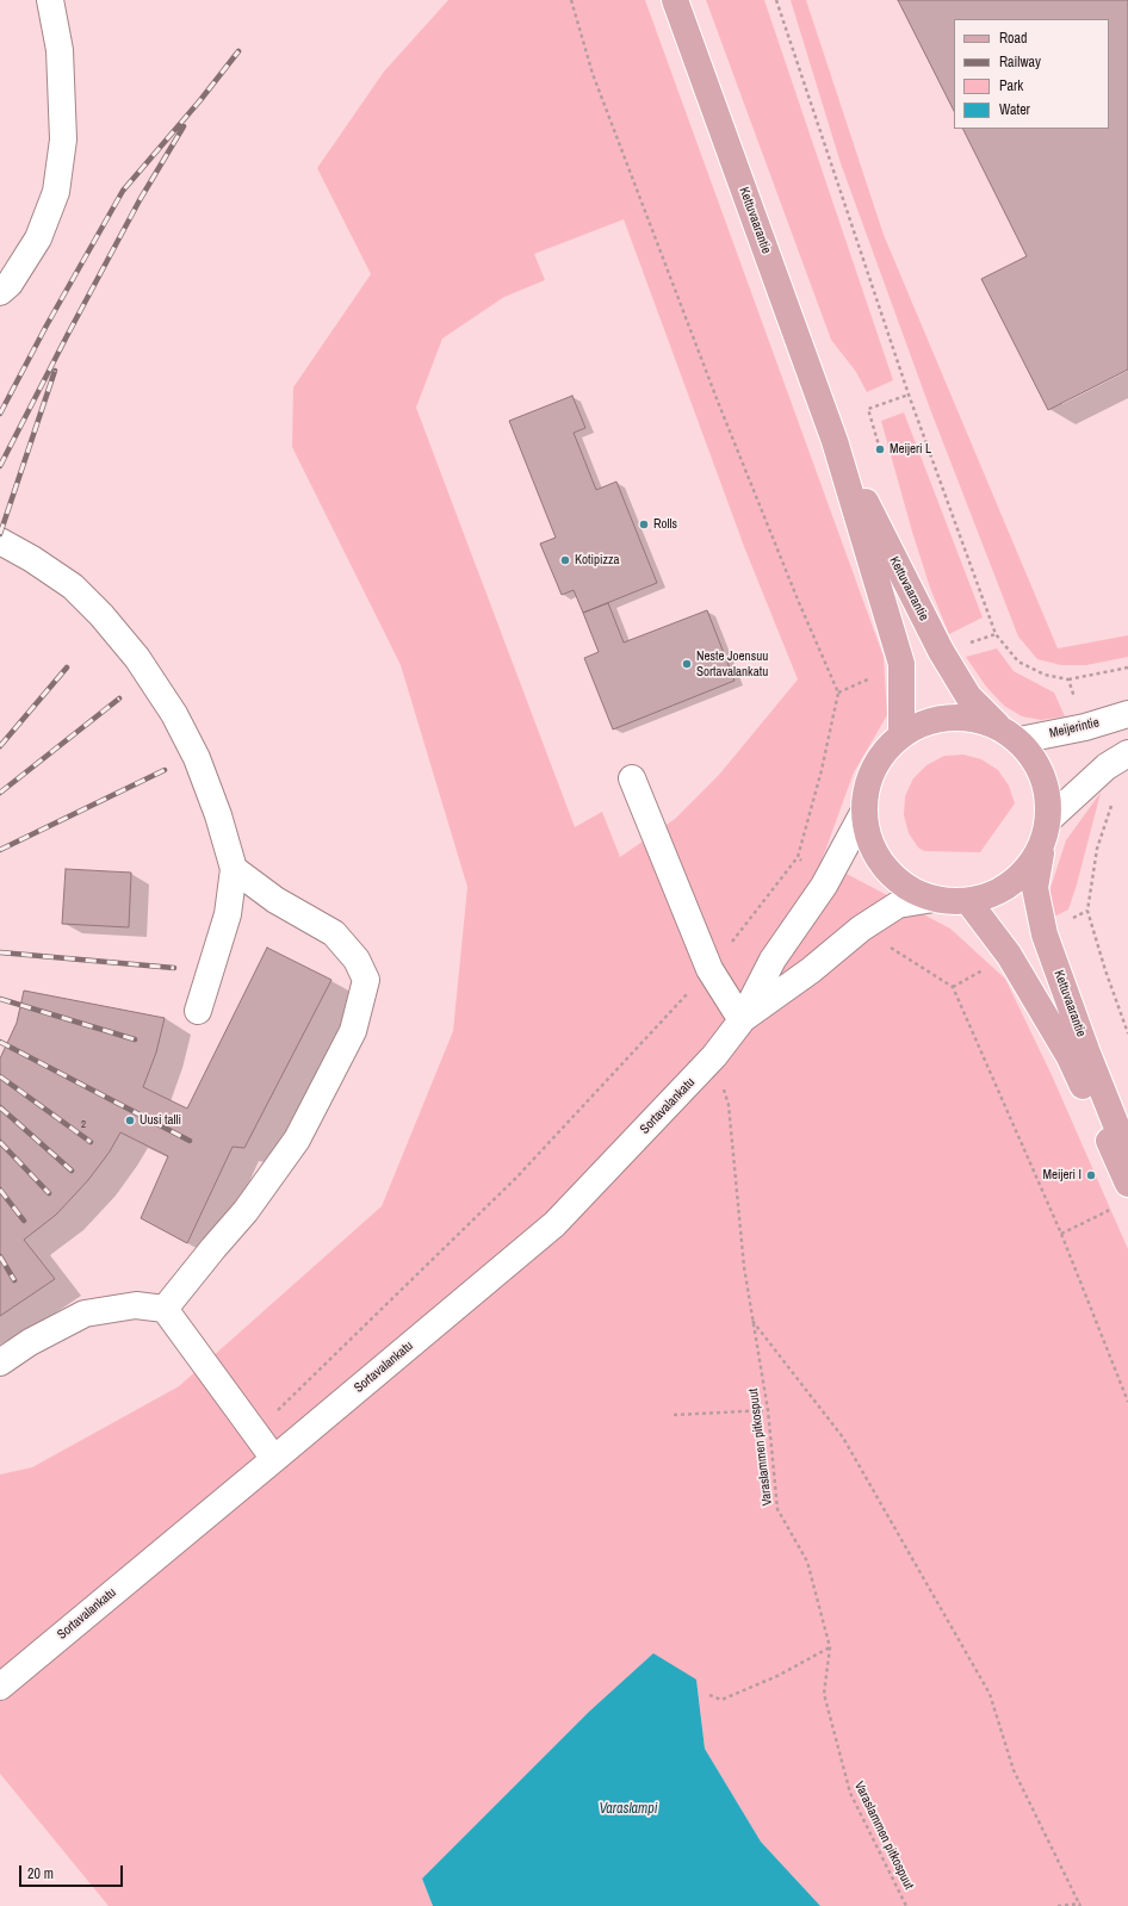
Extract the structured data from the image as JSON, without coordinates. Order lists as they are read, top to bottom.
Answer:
{
  "streets": {
    "main road": ["Kettuvaarantie"],
    "street": ["Meijerintie", "Sortavalankatu"],
    "path": ["Varaslammen pitkospuut"]
  },
  "crossings": [
    ["Kettuvaarantie", "Meijerintie"]
  ],
  "water": ["Varaslampi"],
  "places": [
    "Meijeri L",
    "Rolls",
    "Kotipizza",
    "Neste Joensuu Sortavalankatu",
    "Uusi talli",
    "Meijeri I"
  ],
  "house_numbers": ["2"],
  "legend": [
    "Road",
    "Railway",
    "Park",
    "Water"
  ],
  "scale_bar": "20 m"
}
